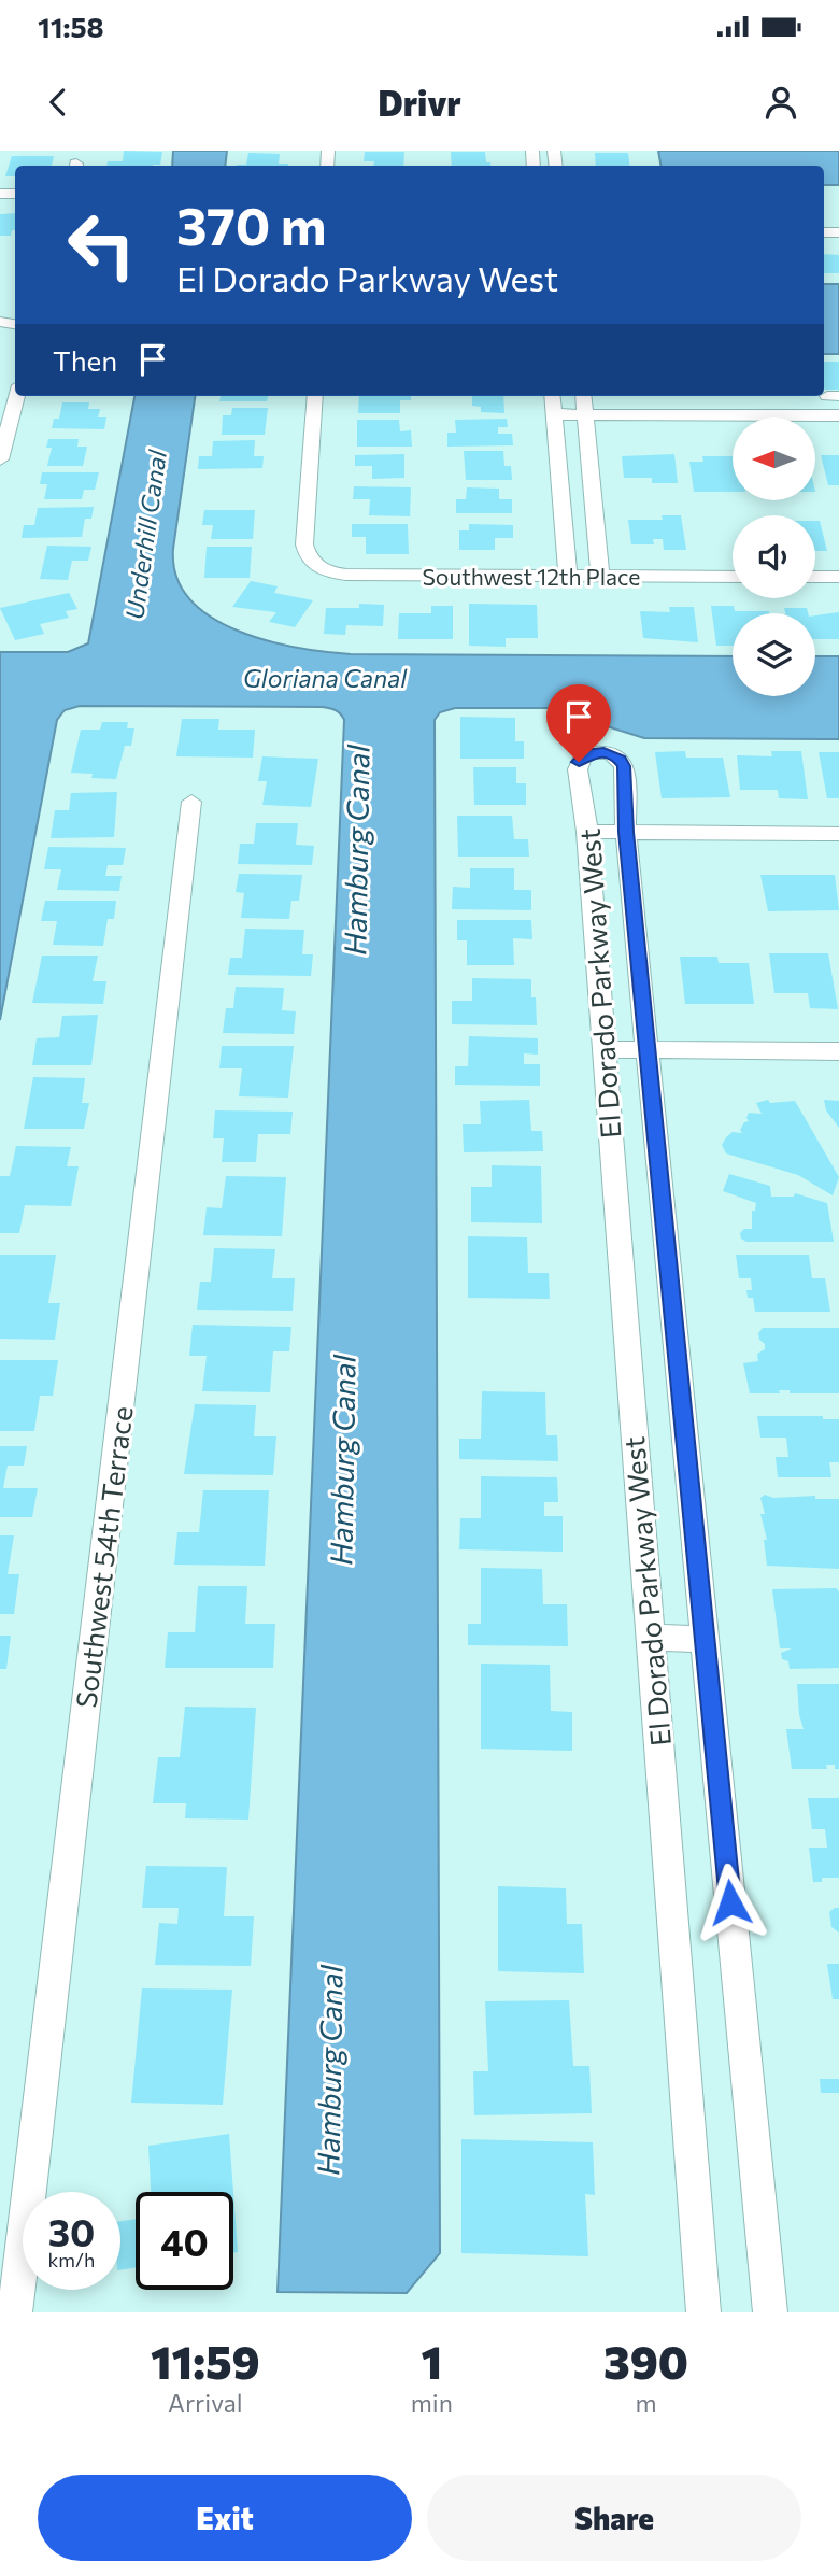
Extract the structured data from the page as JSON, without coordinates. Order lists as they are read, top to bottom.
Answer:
{
  "streets": {
    "street": ["Southwest 12th Place", "El Dorado Parkway West", "Southwest 54th Terrace"]
  },
  "water": ["Underhill Canal", "Gloriana Canal", "Hamburg Canal"],
  "north": "left",
  "page": {
    "status": "11:58",
    "header": "Drivr",
    "turn": ["370 m", "El Dorado Parkway West"],
    "then": "Then",
    "speed": "30 km/h",
    "limit": "40",
    "eta": [
      "11:59",
      "Arrival",
      "1",
      "min",
      "390",
      "m"
    ],
    "buttons": ["Exit", "Share"]
  }
}
